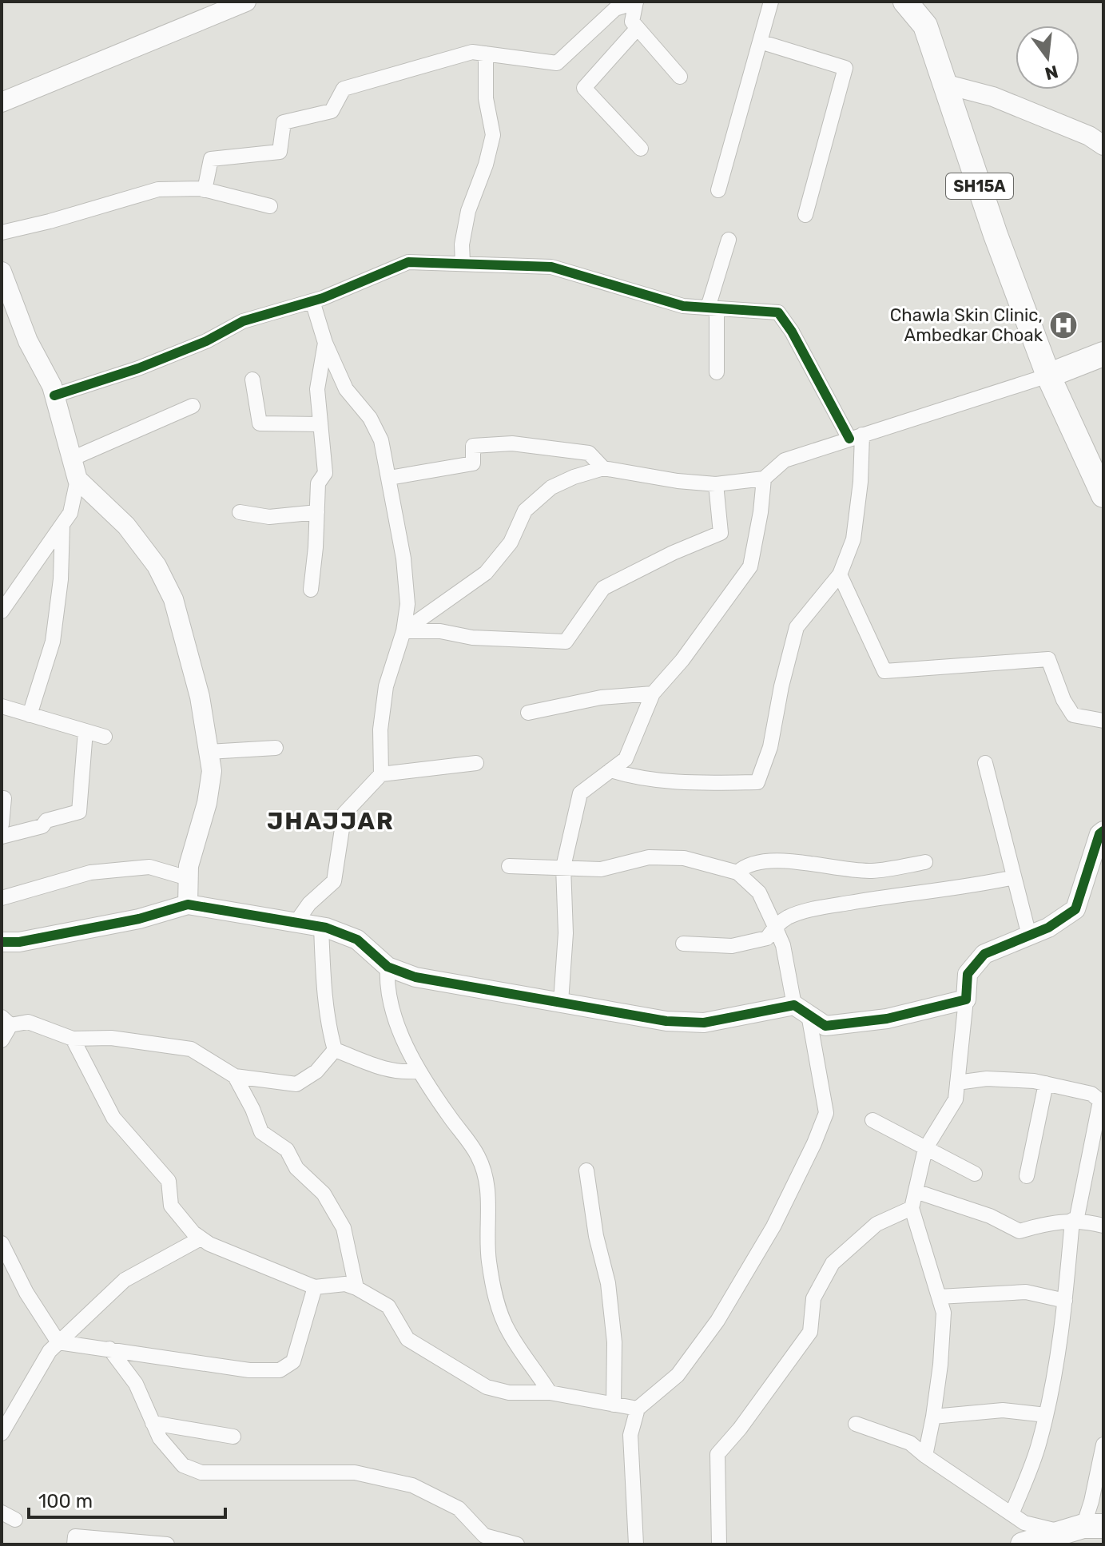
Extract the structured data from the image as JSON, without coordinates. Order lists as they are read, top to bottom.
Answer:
{
  "streets": {
    "main road": ["SH15A"]
  },
  "districts": ["JHAJJAR"],
  "places": {
    "hospital": ["Chawla Skin Clinic, Ambedkar Choak"]
  },
  "scale_bar": "100 m",
  "north": "bottom"
}
